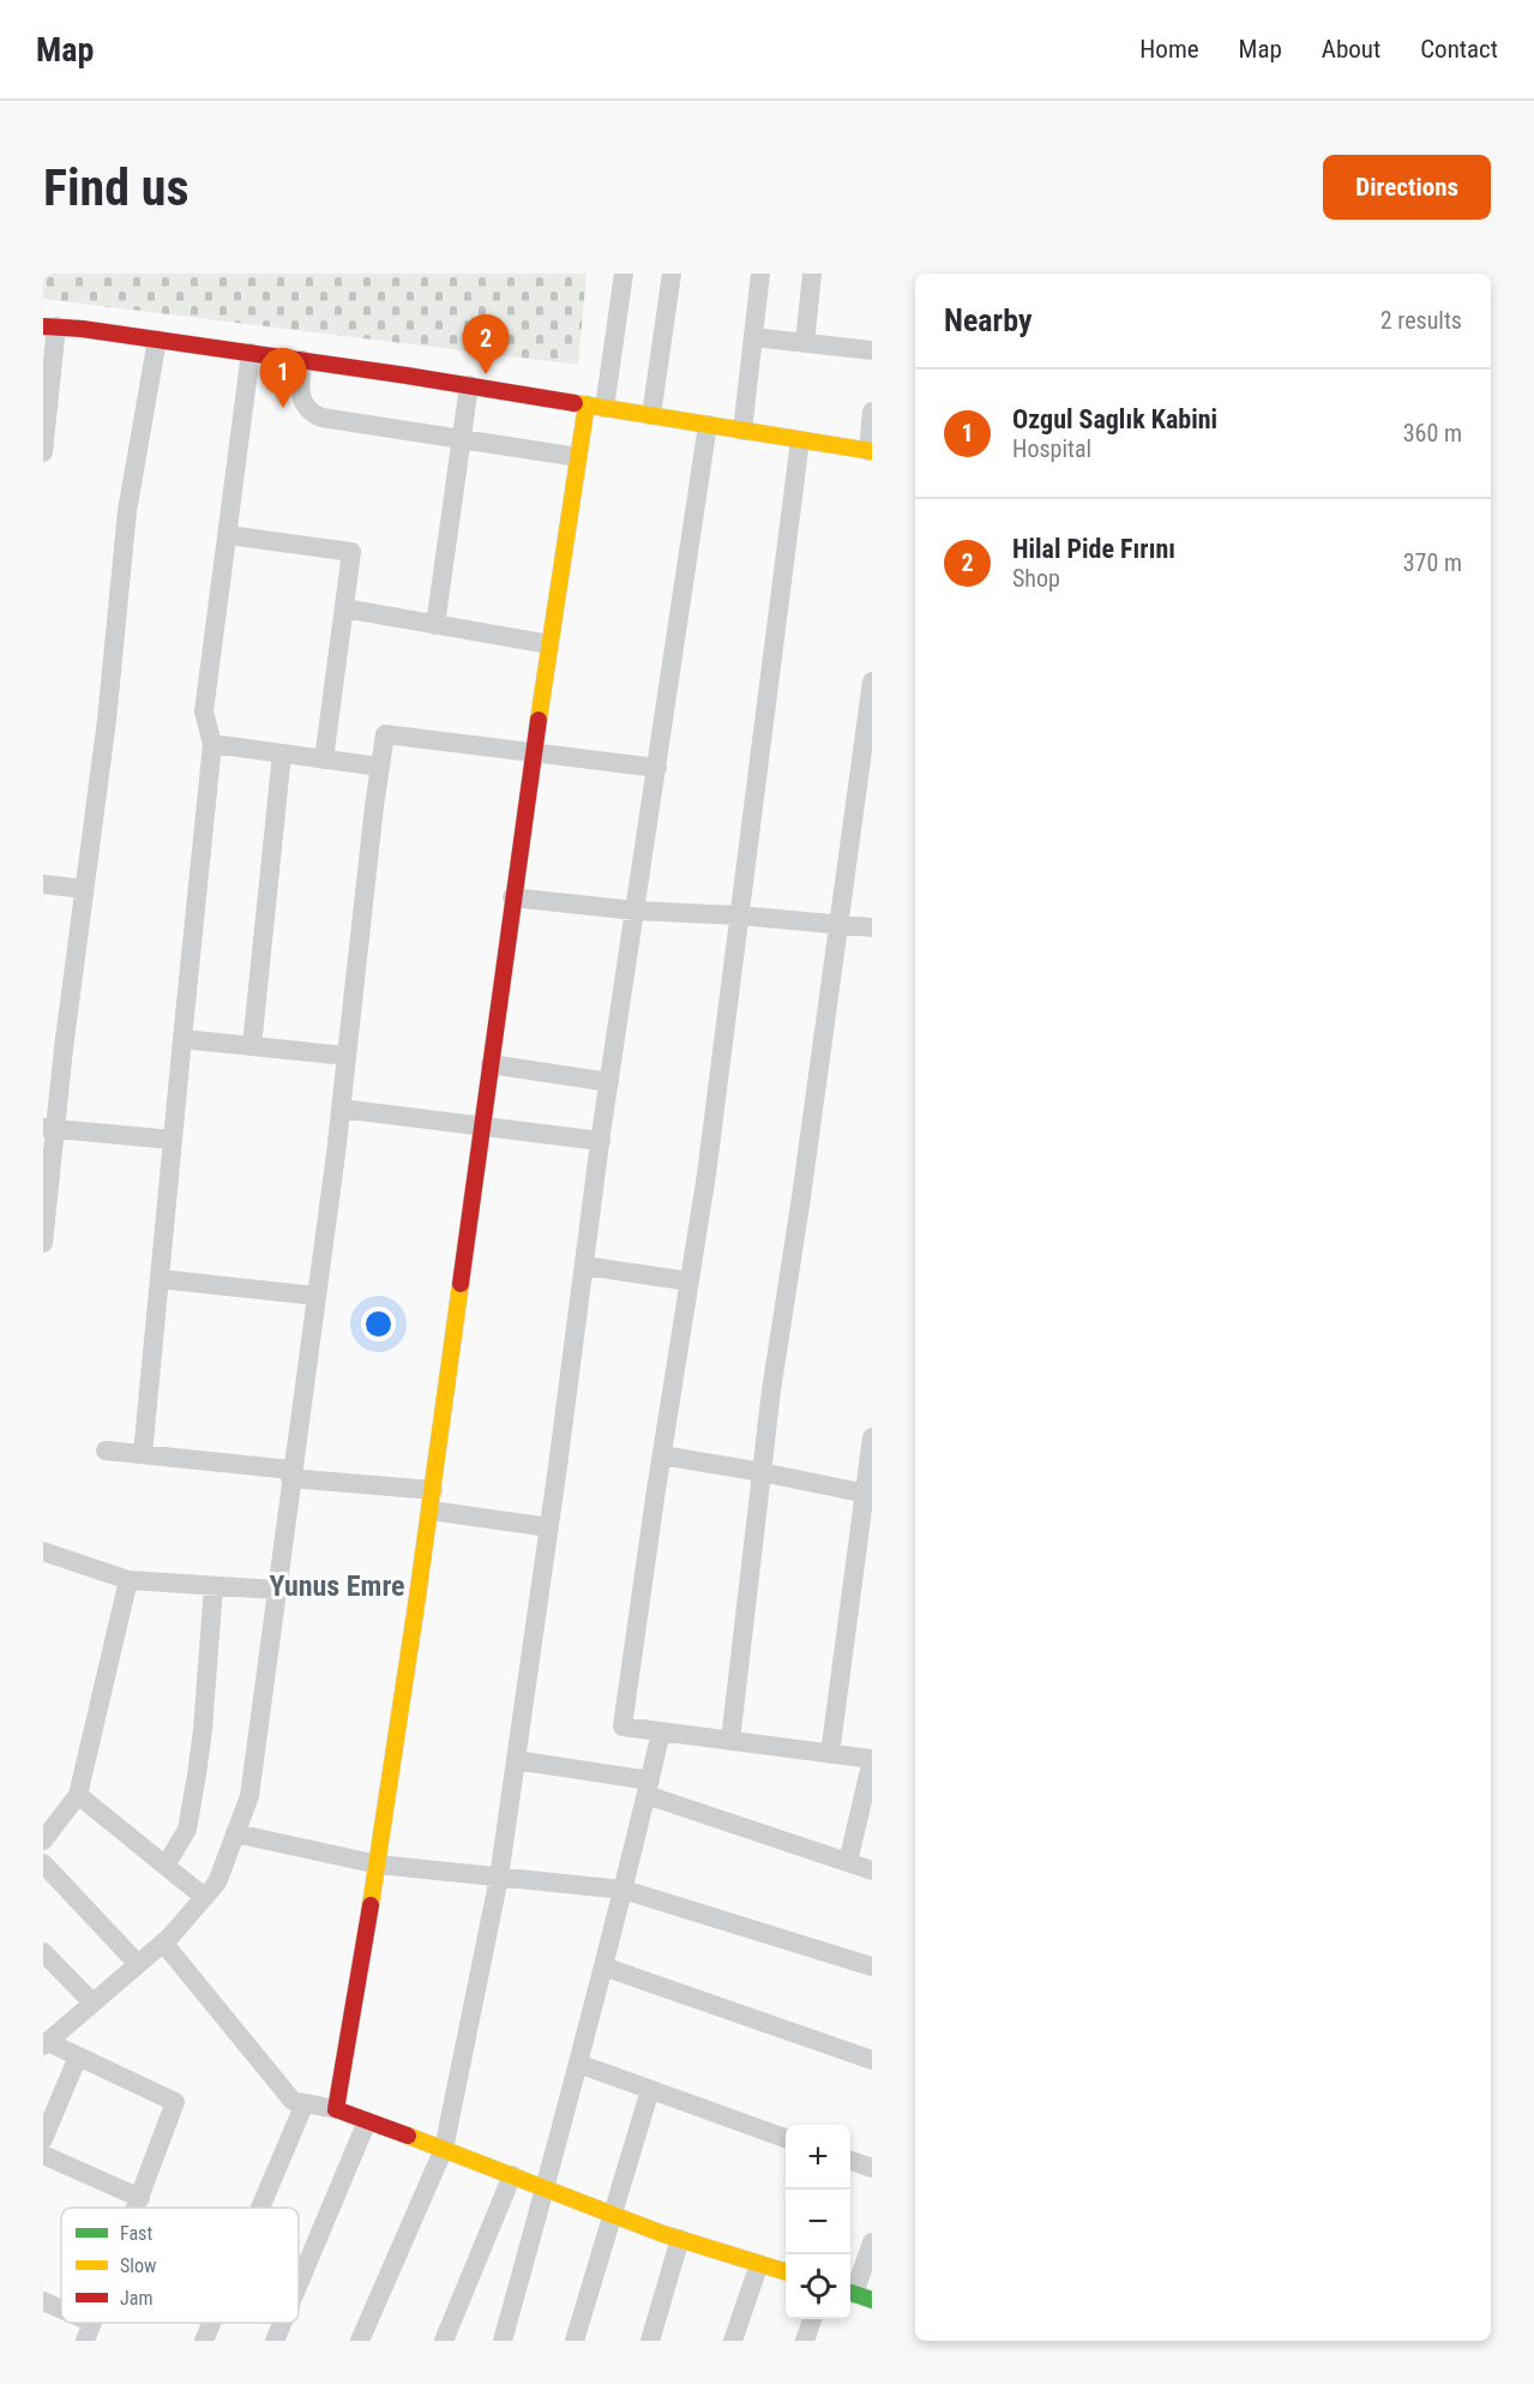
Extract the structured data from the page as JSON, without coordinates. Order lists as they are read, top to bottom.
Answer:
{
  "districts": ["Yunus Emre"],
  "legend": ["Fast", "Slow", "Jam"],
  "page": {
    "header": "Map",
    "nav": [
      "Home",
      "Map",
      "About",
      "Contact"
    ],
    "buttons": "Directions",
    "title": "Find us",
    "heading": ["Nearby", "2 results"],
    "pins": ["2", "1"],
    "list": [
      {
        "mark": "1",
        "name": "Ozgul Saglık Kabini",
        "note": "Hospital",
        "value": "360 m"
      },
      {
        "mark": "2",
        "name": "Hilal Pide Fırını",
        "note": "Shop",
        "value": "370 m"
      }
    ],
    "map_buttons": ["+", "−"]
  }
}
